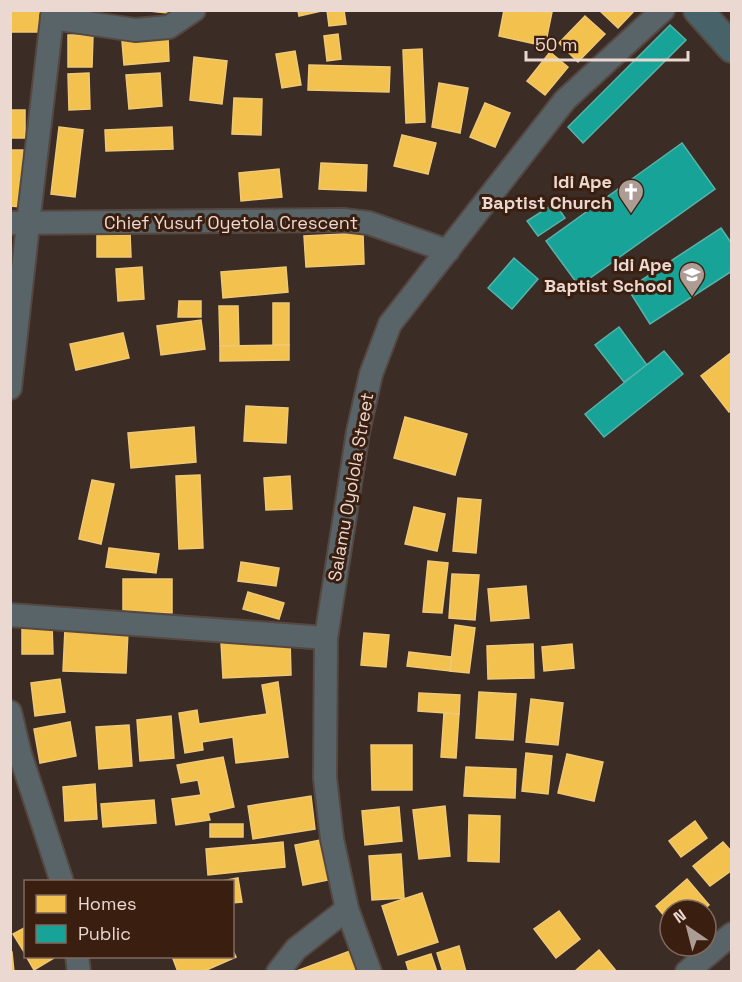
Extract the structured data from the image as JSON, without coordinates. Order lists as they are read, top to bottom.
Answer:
{
  "streets": {
    "street": ["Chief Yusuf Oyetola Crescent", "Salamu Oyolola Street"]
  },
  "crossings": [
    ["Chief Yusuf Oyetola Crescent", "Salamu Oyolola Street"]
  ],
  "places": {
    "church": ["Idi Ape Baptist Church"],
    "school or university": ["Idi Ape Baptist School"]
  },
  "legend": ["Homes", "Public"],
  "scale_bar": "50 m",
  "north": "top left"
}
